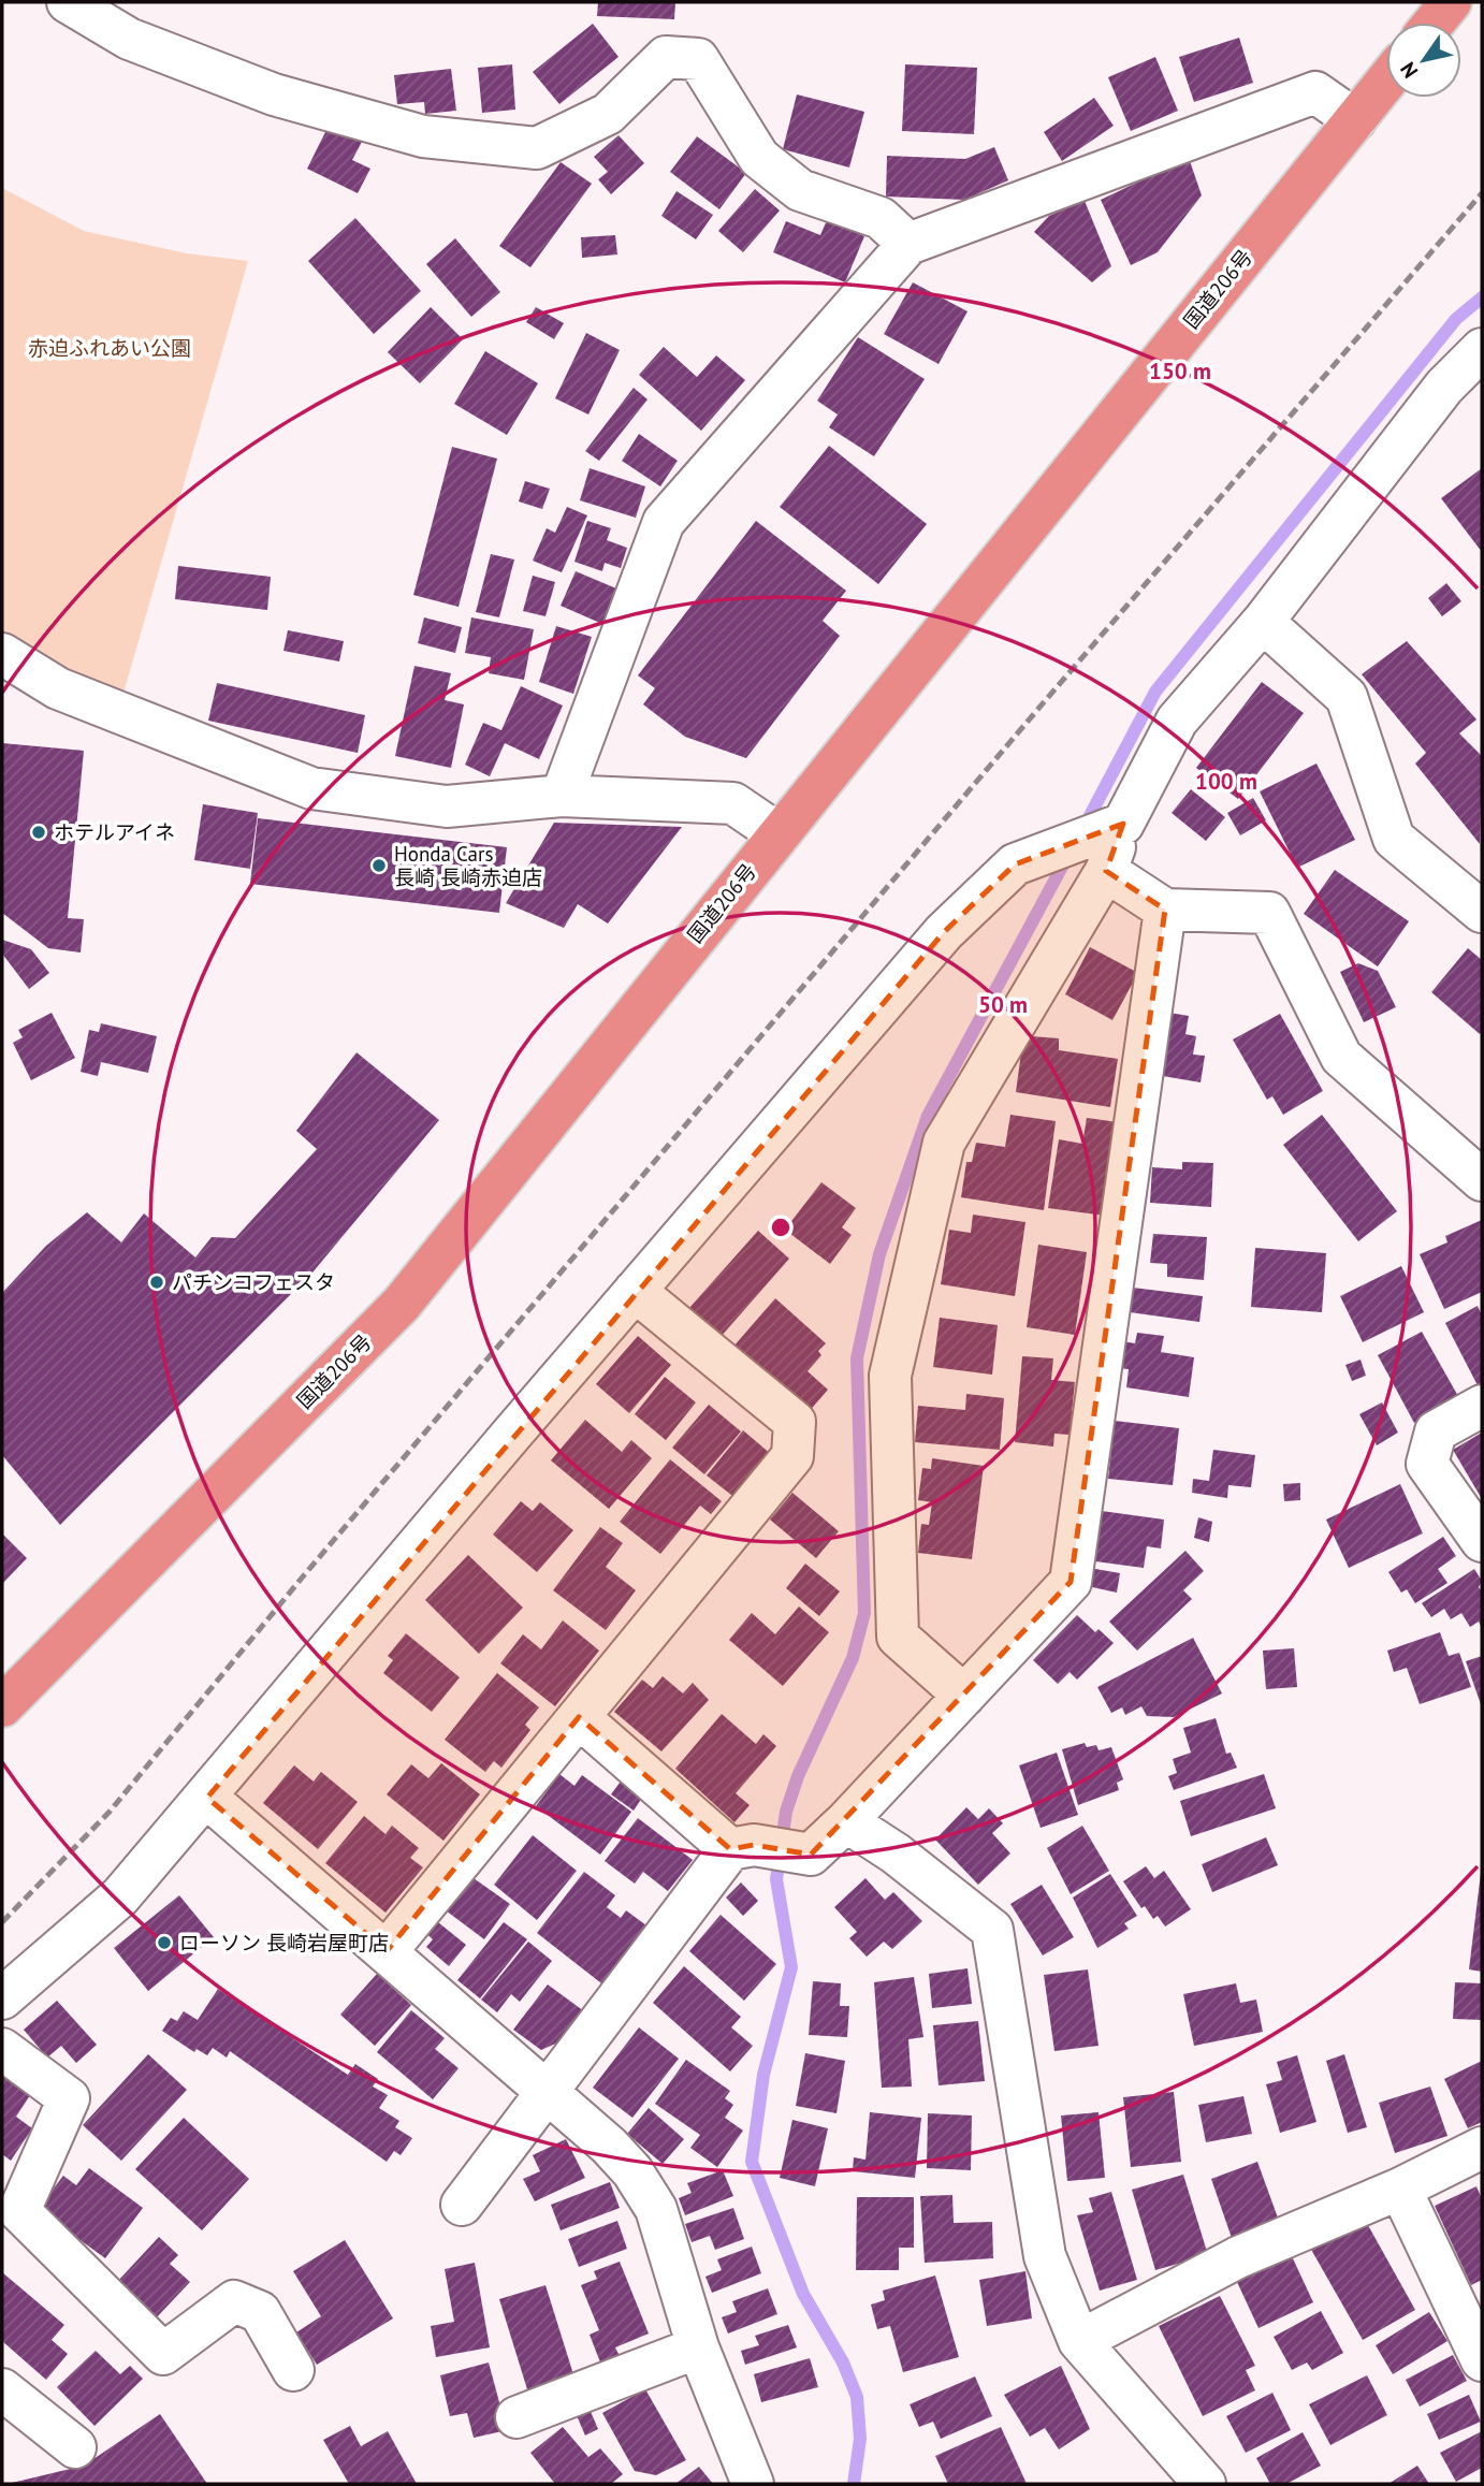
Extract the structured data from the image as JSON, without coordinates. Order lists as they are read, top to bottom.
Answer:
{
  "streets": {
    "highway": ["国道206号"]
  },
  "parks": ["赤迫ふれあい公園"],
  "places": [
    "ホテルアイネ",
    "Honda Cars 長崎 長崎赤迫店",
    "パチンコフェスタ",
    "ローソン 長崎岩屋町店"
  ],
  "north": "bottom left",
  "rings": ["150 m", "100 m", "50 m"]
}
